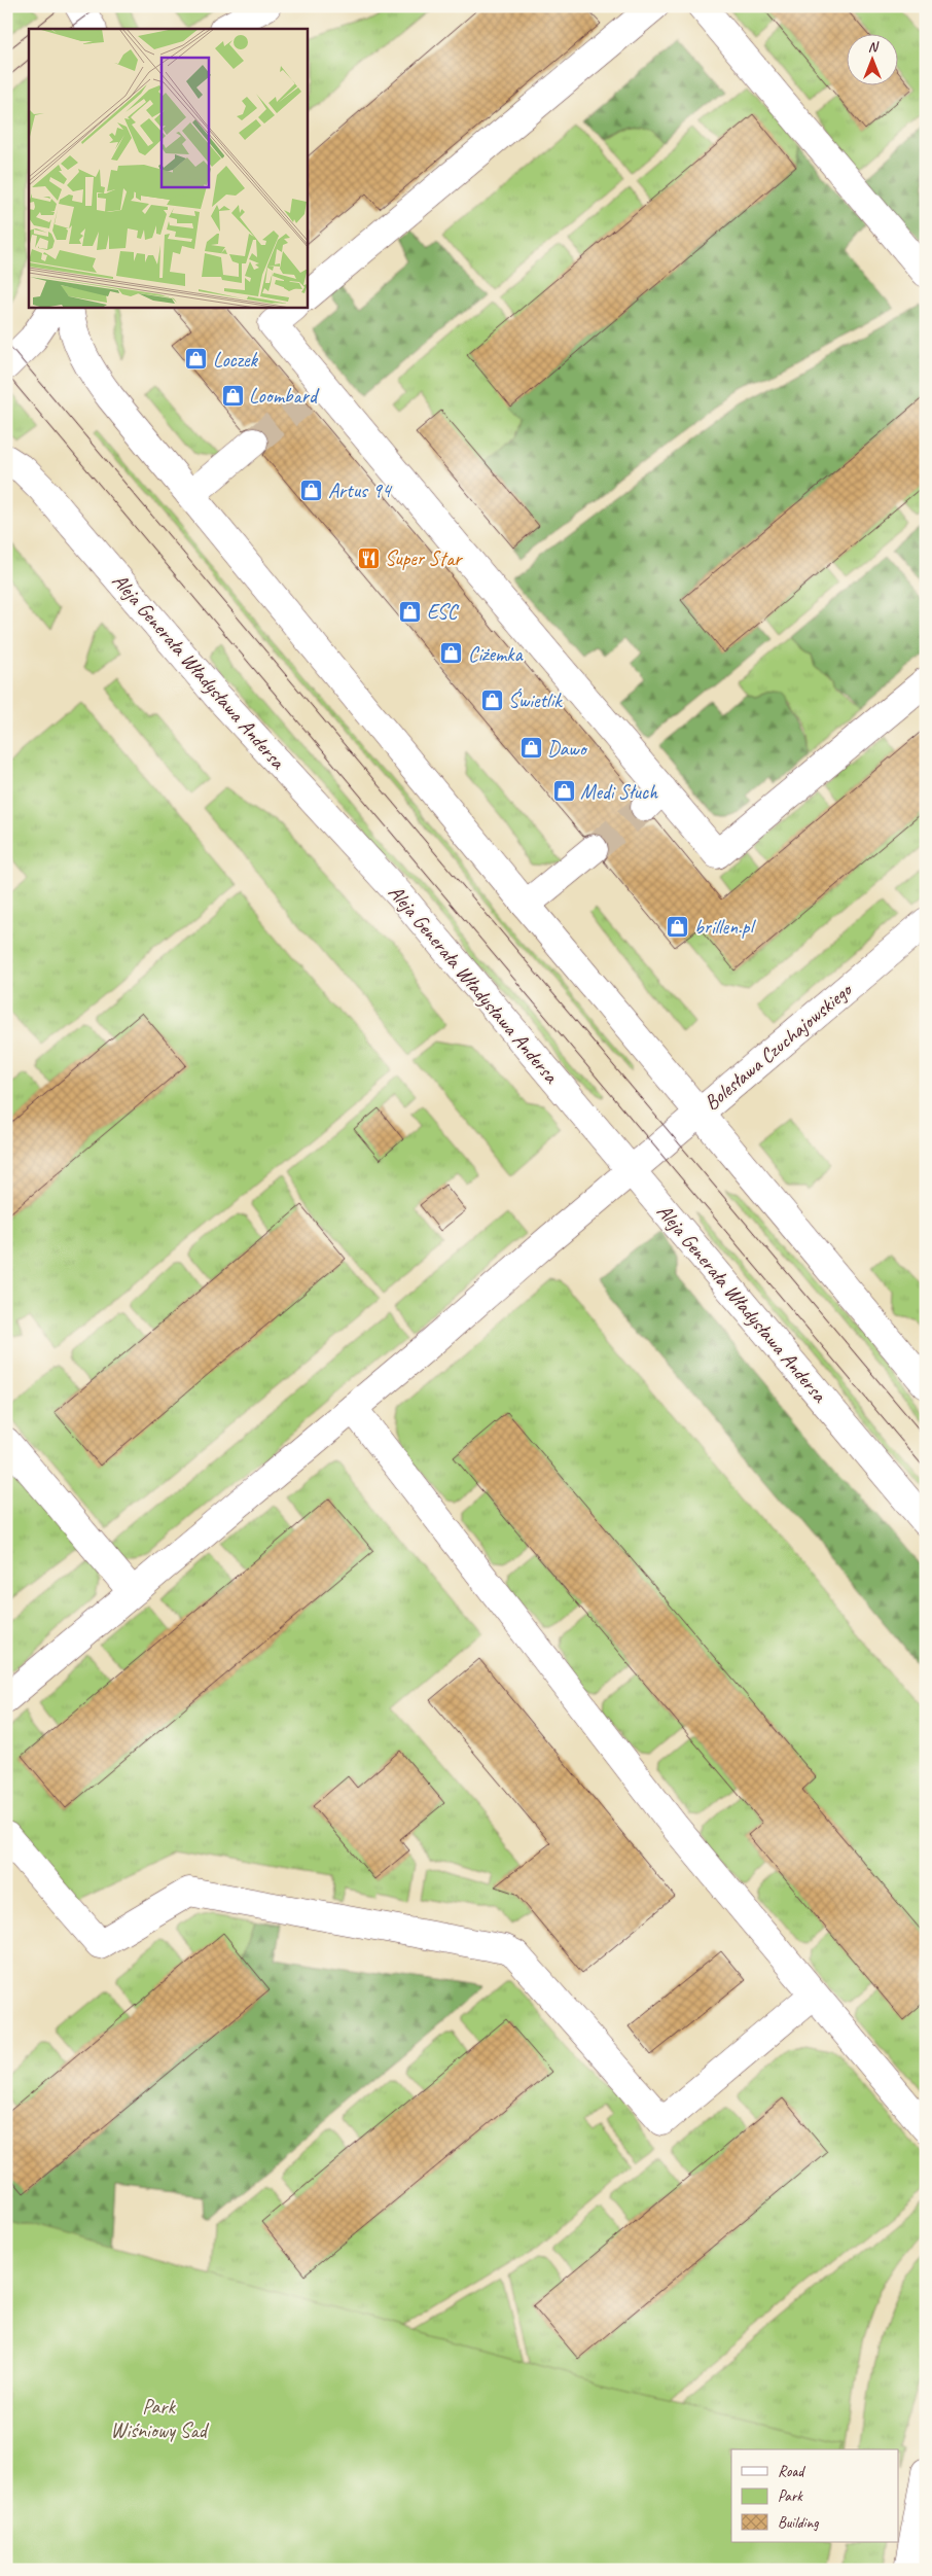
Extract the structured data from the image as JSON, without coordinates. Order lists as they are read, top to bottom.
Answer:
{
  "streets": {
    "street": ["Aleja Generała Władysława Andersa", "Bolesława Czuchajowskiego"]
  },
  "crossings": [
    ["Aleja Generała Władysława Andersa", "Bolesława Czuchajowskiego"]
  ],
  "parks": ["Park Wiśniowy Sad"],
  "places": {
    "shop": [
      "Loczek",
      "Loombard",
      "Artus 94",
      "ESC",
      "Ciżemka",
      "Świetlik",
      "Dawo",
      "Medi Słuch",
      "brillen.pl"
    ],
    "restaurant": ["Super Star"]
  },
  "legend": ["Road", "Park", "Building"],
  "north": "top"
}
